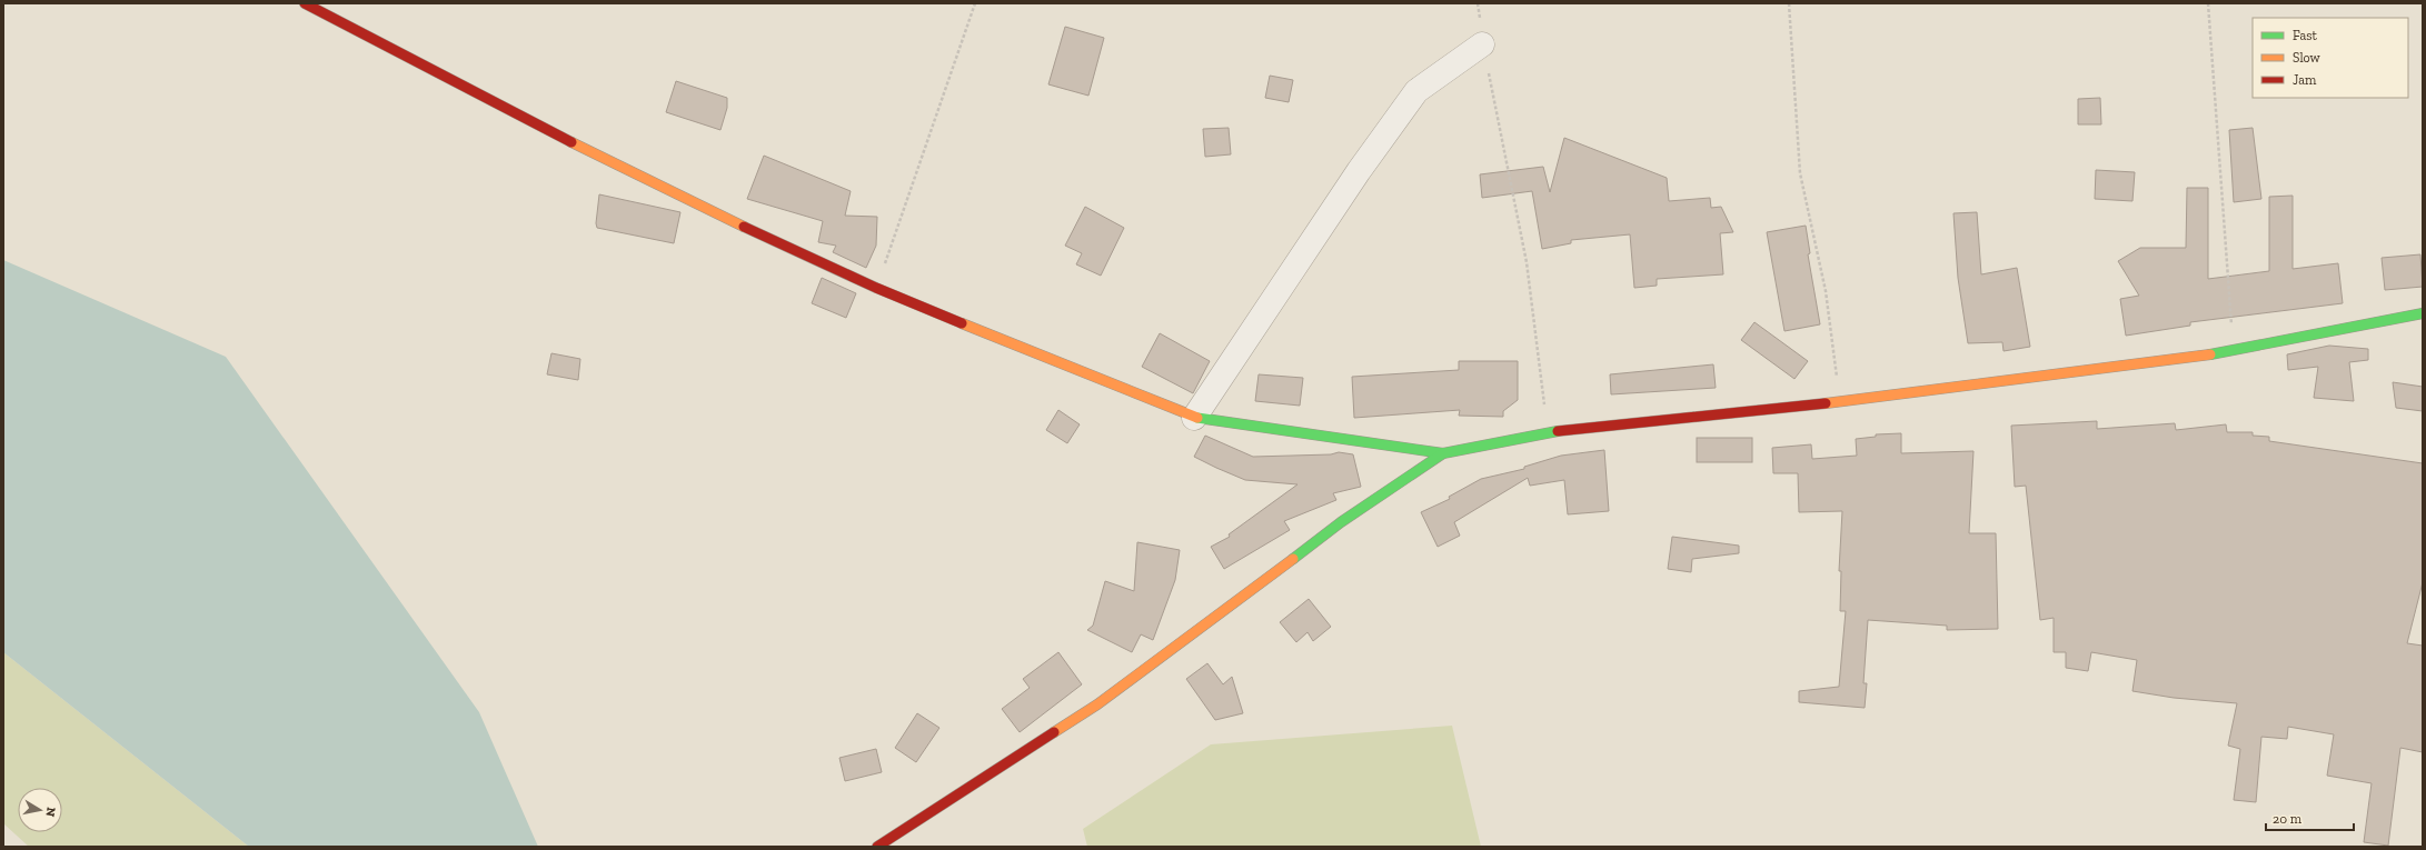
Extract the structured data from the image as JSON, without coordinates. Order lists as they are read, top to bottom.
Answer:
{
  "legend": ["Fast", "Slow", "Jam"],
  "scale_bar": "20 m",
  "north": "right"
}
